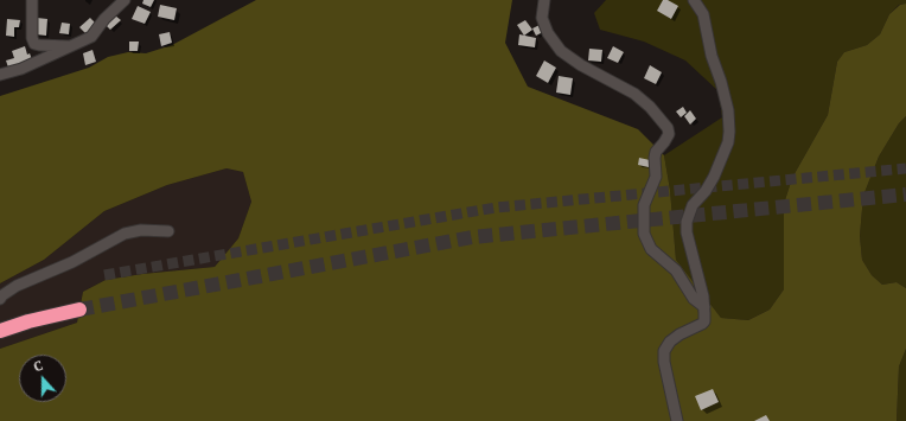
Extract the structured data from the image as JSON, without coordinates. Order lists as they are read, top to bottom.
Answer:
{
  "north": "top"
}
